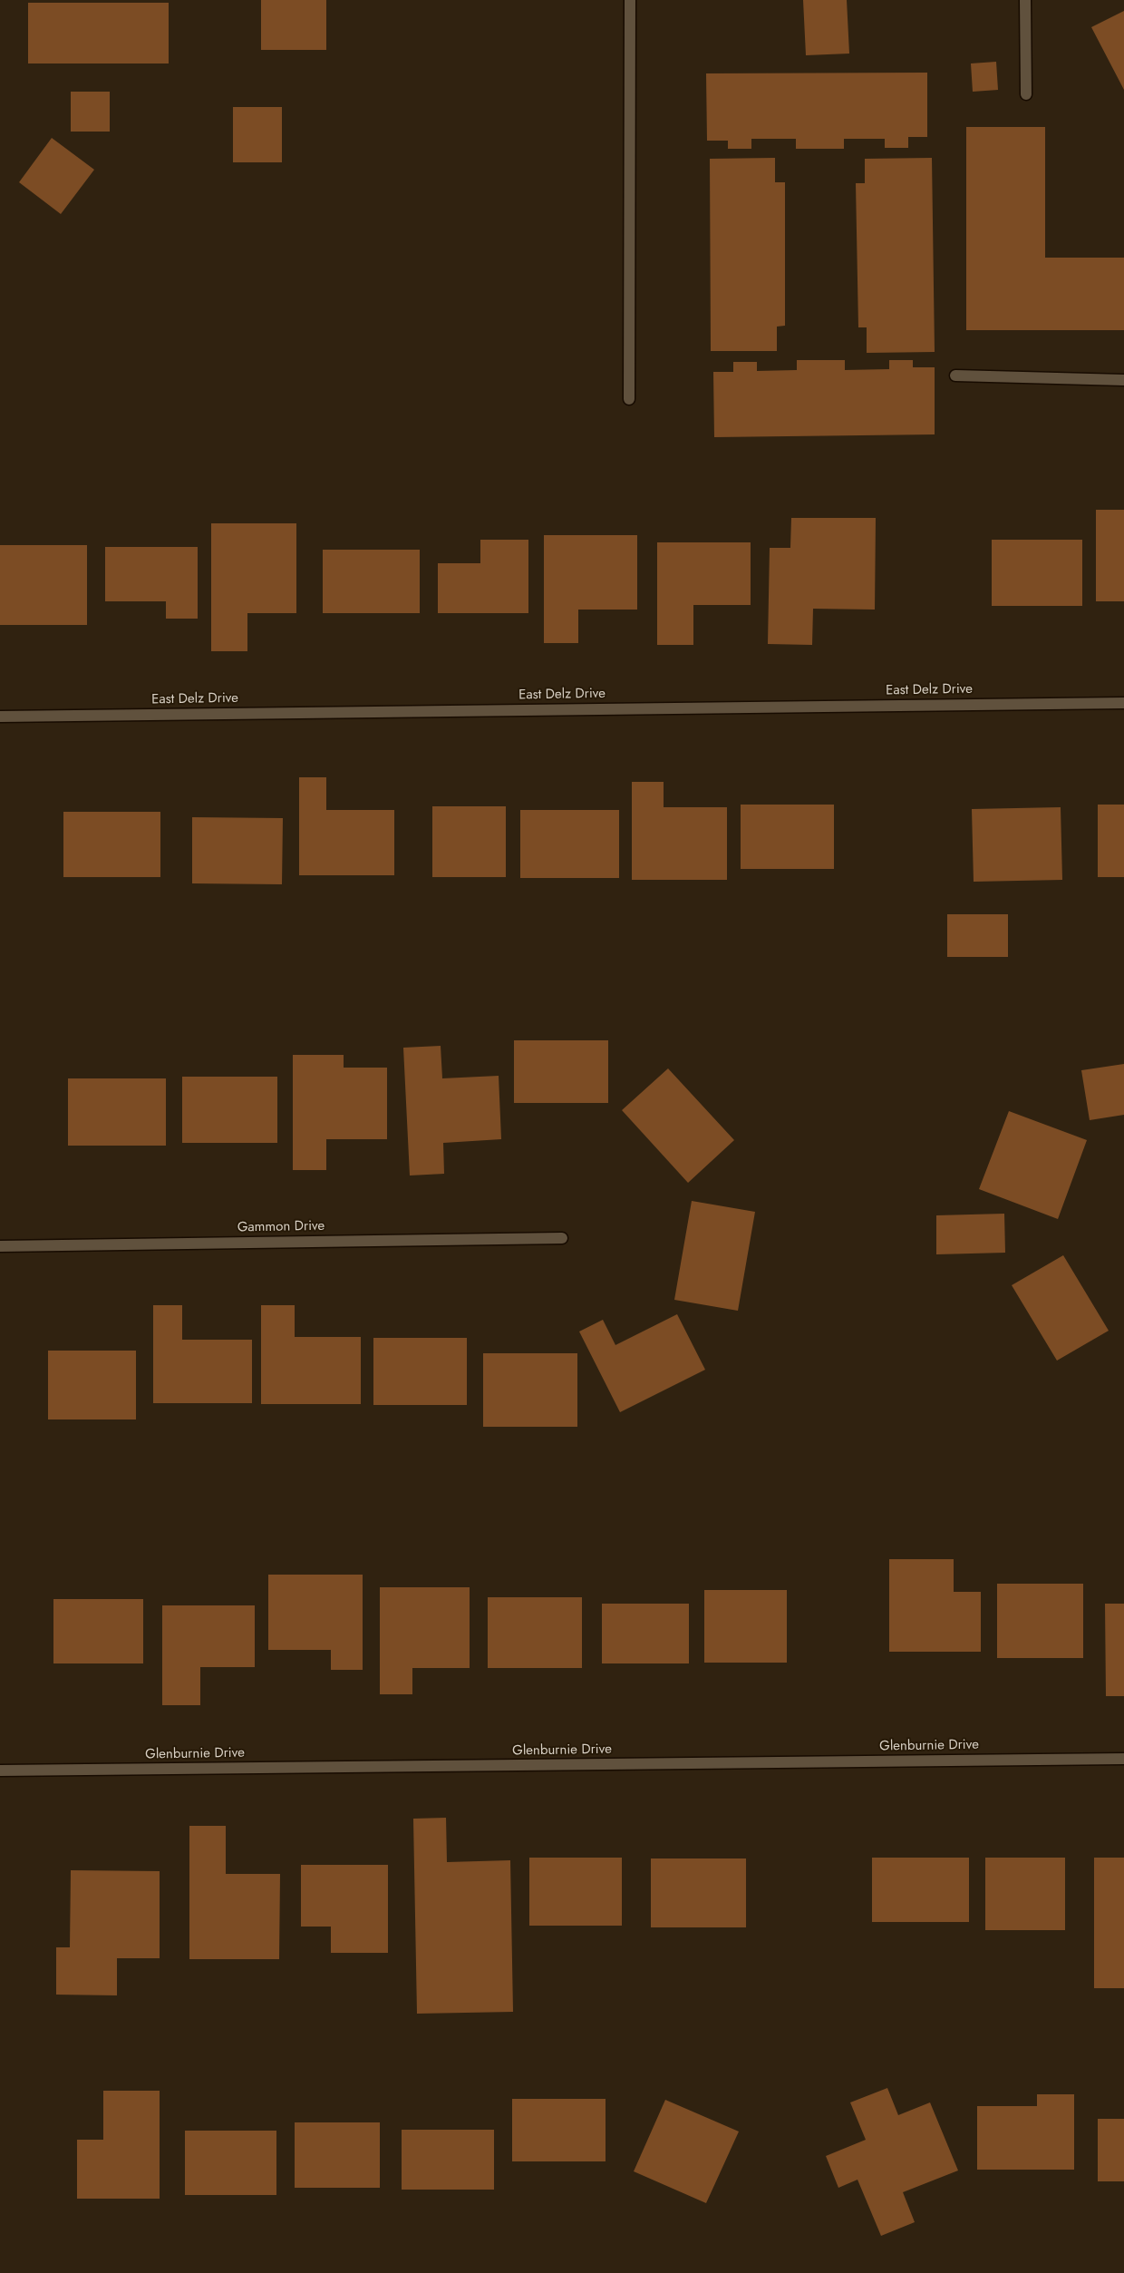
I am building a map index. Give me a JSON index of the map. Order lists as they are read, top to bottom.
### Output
{
  "streets": {
    "street": ["East Delz Drive", "Gammon Drive", "Glenburnie Drive"]
  }
}
